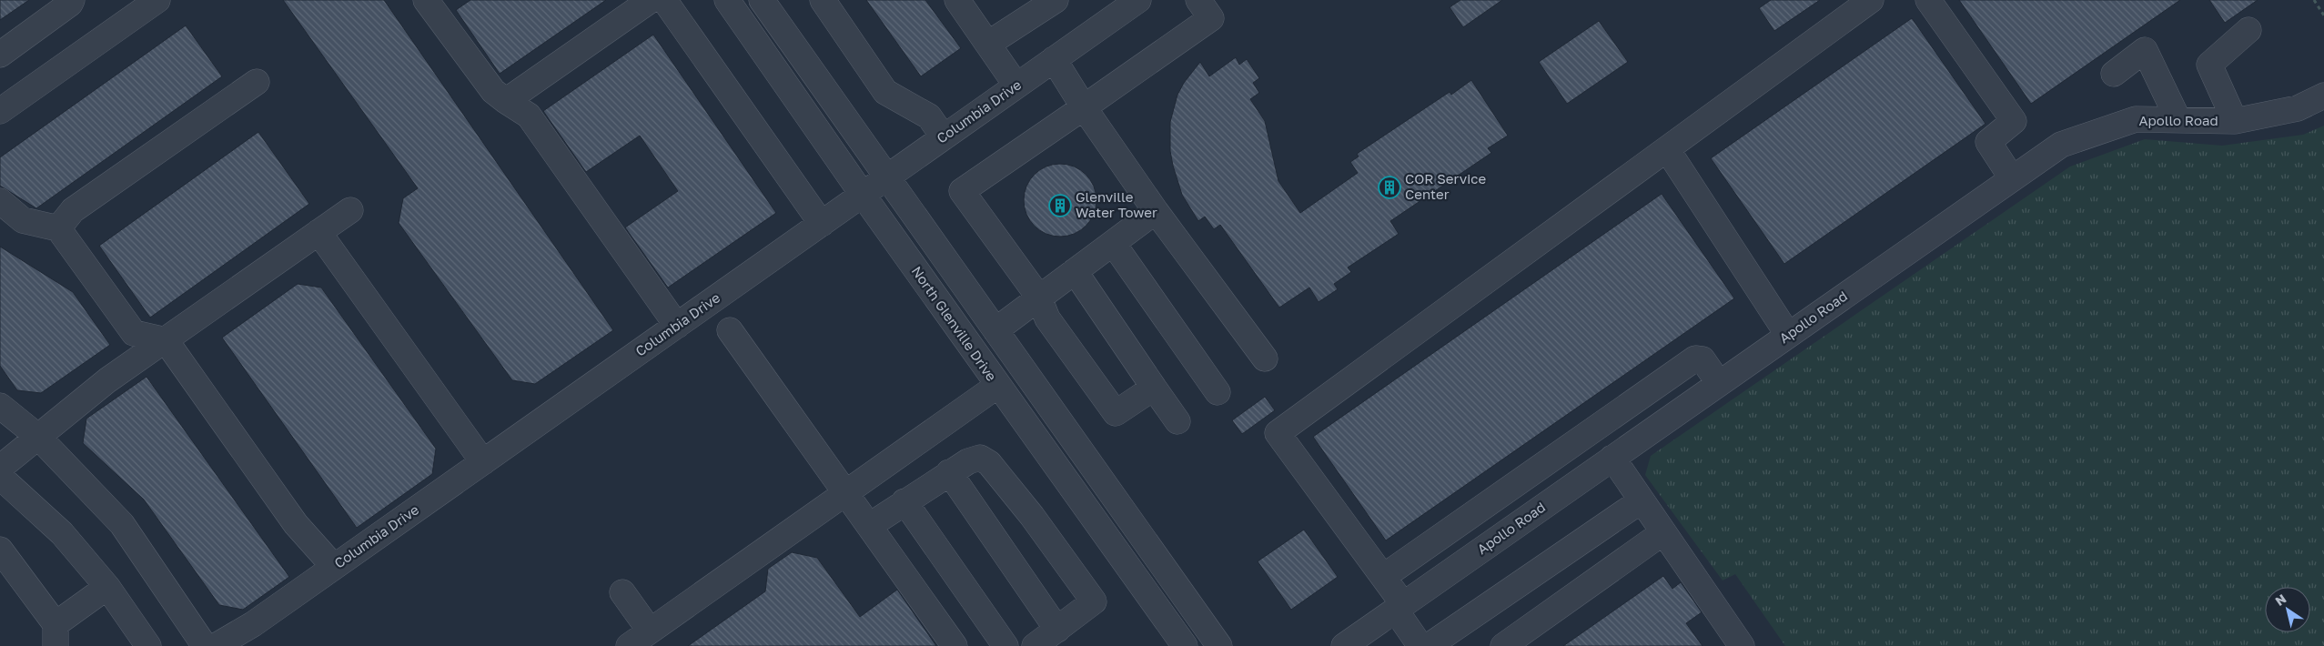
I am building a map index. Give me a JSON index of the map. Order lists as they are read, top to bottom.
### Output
{
  "streets": {
    "street": ["Columbia Drive", "Apollo Road", "North Glenville Drive"]
  },
  "crossings": [
    ["Columbia Drive", "North Glenville Drive"]
  ],
  "places": {
    "building": ["COR Service Center", "Glenville Water Tower"]
  },
  "north": "top left"
}
